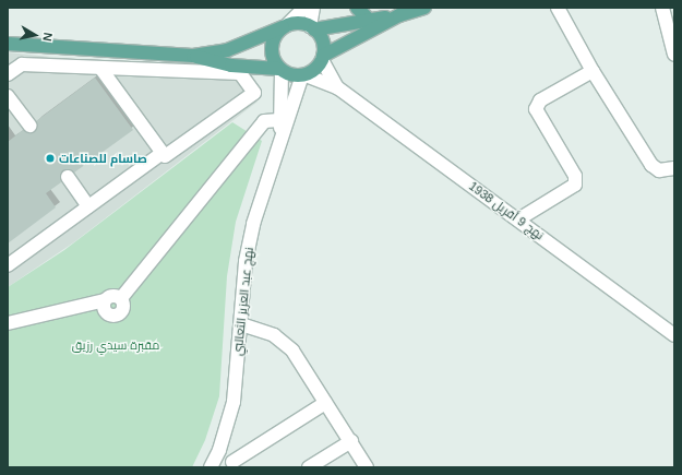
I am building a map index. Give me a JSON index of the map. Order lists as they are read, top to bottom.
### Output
{
  "streets": {
    "street": ["نهج 9 أفريل 1938", "نهج عبد العزيز الثعالبي"]
  },
  "parks": ["مقبرة سيدي رزيق"],
  "places": ["صاسام للصناعات"],
  "north": "right"
}
